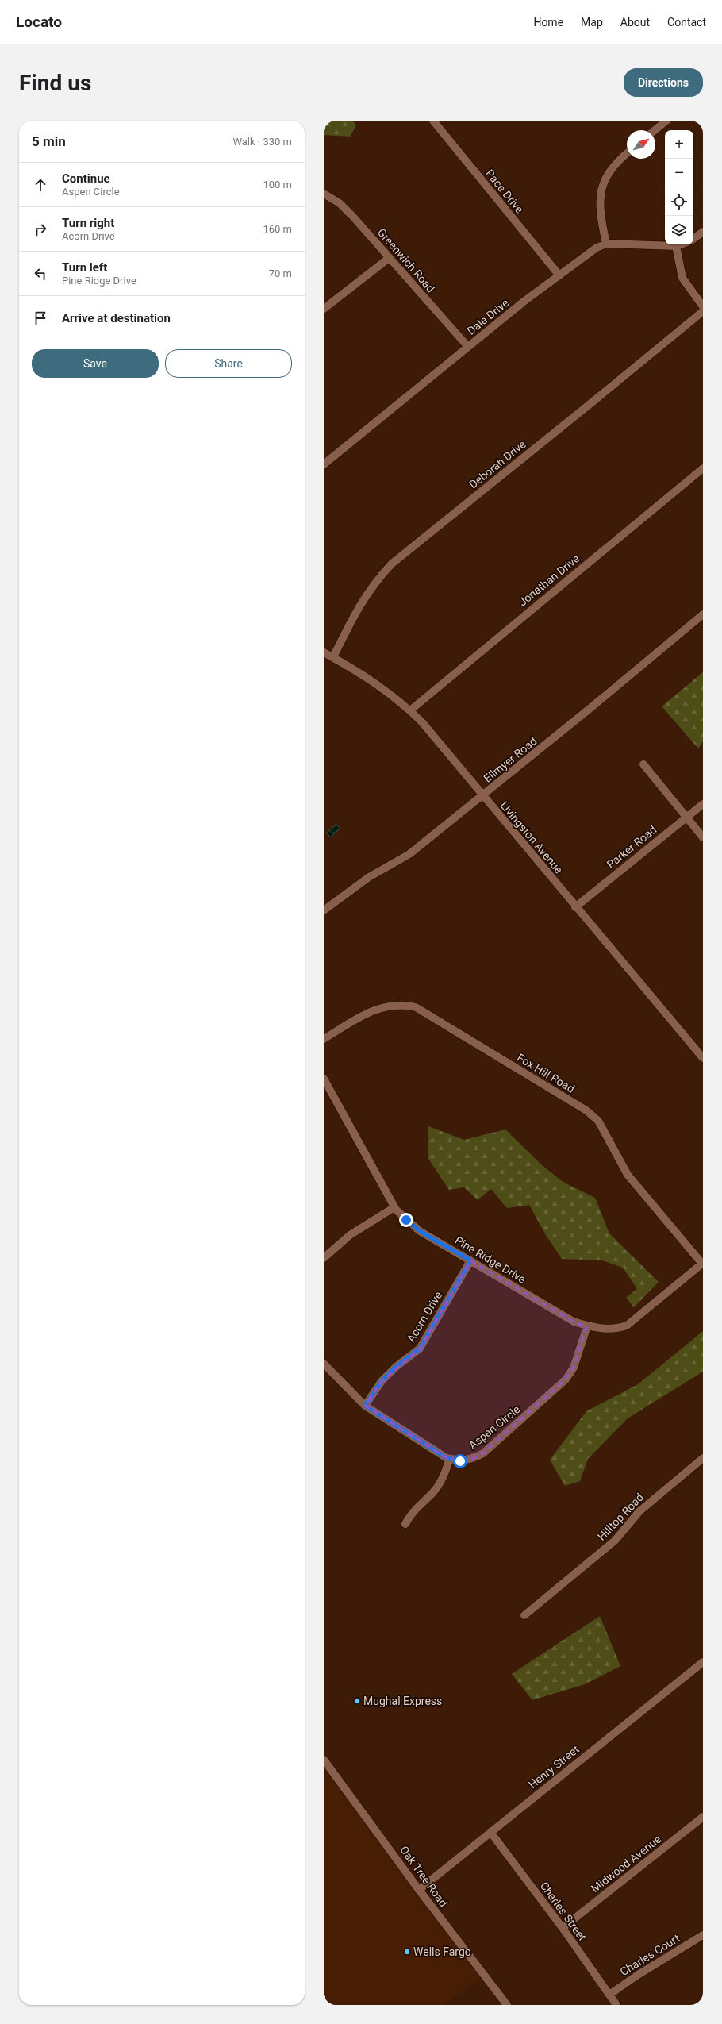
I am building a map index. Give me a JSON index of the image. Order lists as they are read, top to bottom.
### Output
{
  "streets": {
    "street": [
      "Pace Drive",
      "Greenwich Road",
      "Dale Drive",
      "Deborah Drive",
      "Jonathan Drive",
      "Ellmyer Road",
      "Livingston Avenue",
      "Parker Road",
      "Fox Hill Road",
      "Pine Ridge Drive",
      "Acorn Drive",
      "Aspen Circle",
      "Hilltop Road",
      "Henry Street",
      "Midwood Avenue",
      "Oak Tree Road",
      "Charles Street",
      "Charles Court"
    ]
  },
  "crossings": [
    ["Pace Drive", "Dale Drive"],
    ["Greenwich Road", "Dale Drive"],
    ["Deborah Drive", "Livingston Avenue"],
    ["Jonathan Drive", "Livingston Avenue"],
    ["Ellmyer Road", "Livingston Avenue"],
    ["Livingston Avenue", "Parker Road"],
    ["Fox Hill Road", "Pine Ridge Drive"],
    ["Pine Ridge Drive", "Acorn Drive"],
    ["Pine Ridge Drive", "Aspen Circle"],
    ["Acorn Drive", "Aspen Circle"],
    ["Henry Street", "Oak Tree Road"],
    ["Henry Street", "Charles Street"],
    ["Midwood Avenue", "Charles Street"],
    ["Charles Street", "Charles Court"]
  ],
  "places": ["Mughal Express", "Wells Fargo"],
  "north": "top right",
  "page": {
    "header": "Locato",
    "nav": [
      "Home",
      "Map",
      "About",
      "Contact"
    ],
    "buttons": [
      "Directions",
      ["Save", "Share"]
    ],
    "title": "Find us",
    "heading": ["5 min", "Walk · 330 m"],
    "map_buttons": ["+", "−"],
    "list": [
      ["Continue", "Aspen Circle", "100 m"],
      ["Turn right", "Acorn Drive", "160 m"],
      ["Turn left", "Pine Ridge Drive", "70 m"],
      "Arrive at destination"
    ]
  }
}
